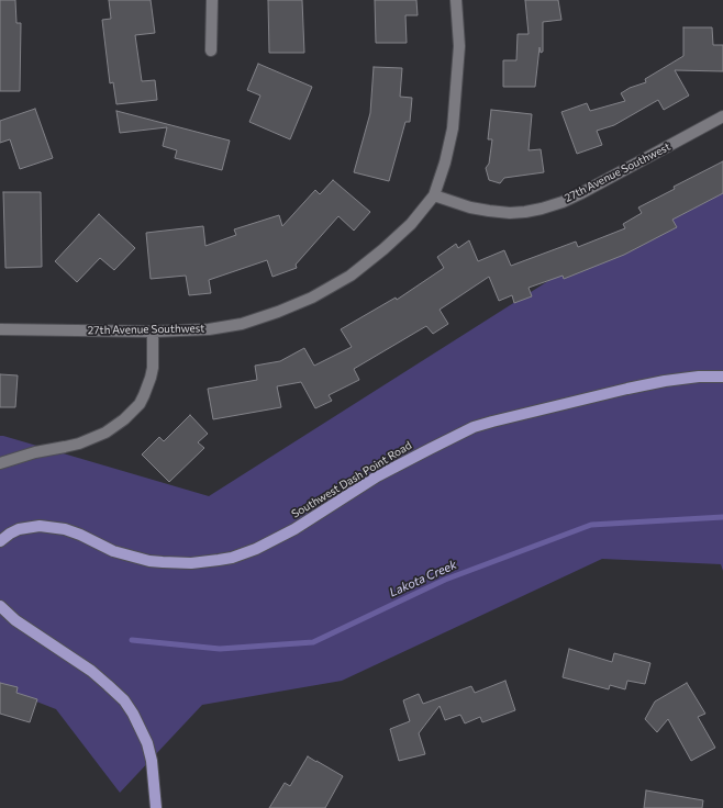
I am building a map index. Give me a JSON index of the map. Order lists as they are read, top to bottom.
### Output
{
  "streets": {
    "main road": ["Southwest Dash Point Road"],
    "street": ["27th Avenue Southwest"]
  },
  "water": ["Lakota Creek"]
}
